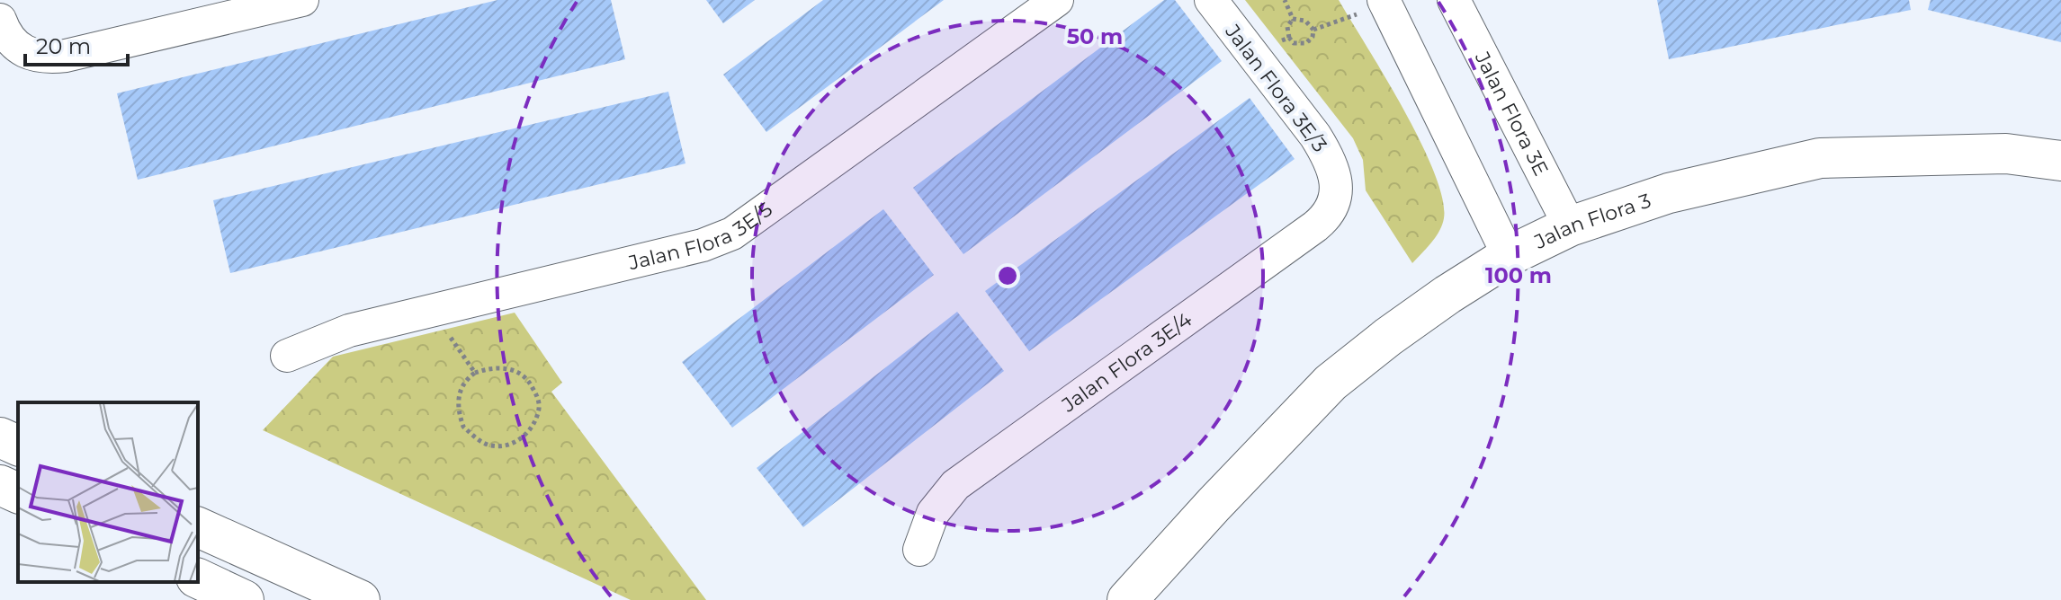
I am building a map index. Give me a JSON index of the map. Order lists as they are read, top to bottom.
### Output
{
  "streets": {
    "street": [
      "Jalan Flora 3E/3",
      "Jalan Flora 3E",
      "Jalan Flora 3",
      "Jalan Flora 3E/5",
      "Jalan Flora 3E/4"
    ]
  },
  "crossings": [
    ["Jalan Flora 3E/3", "Jalan Flora 3E/4"],
    ["Jalan Flora 3E", "Jalan Flora 3"]
  ],
  "scale_bar": "20 m",
  "rings": ["50 m", "100 m"]
}
